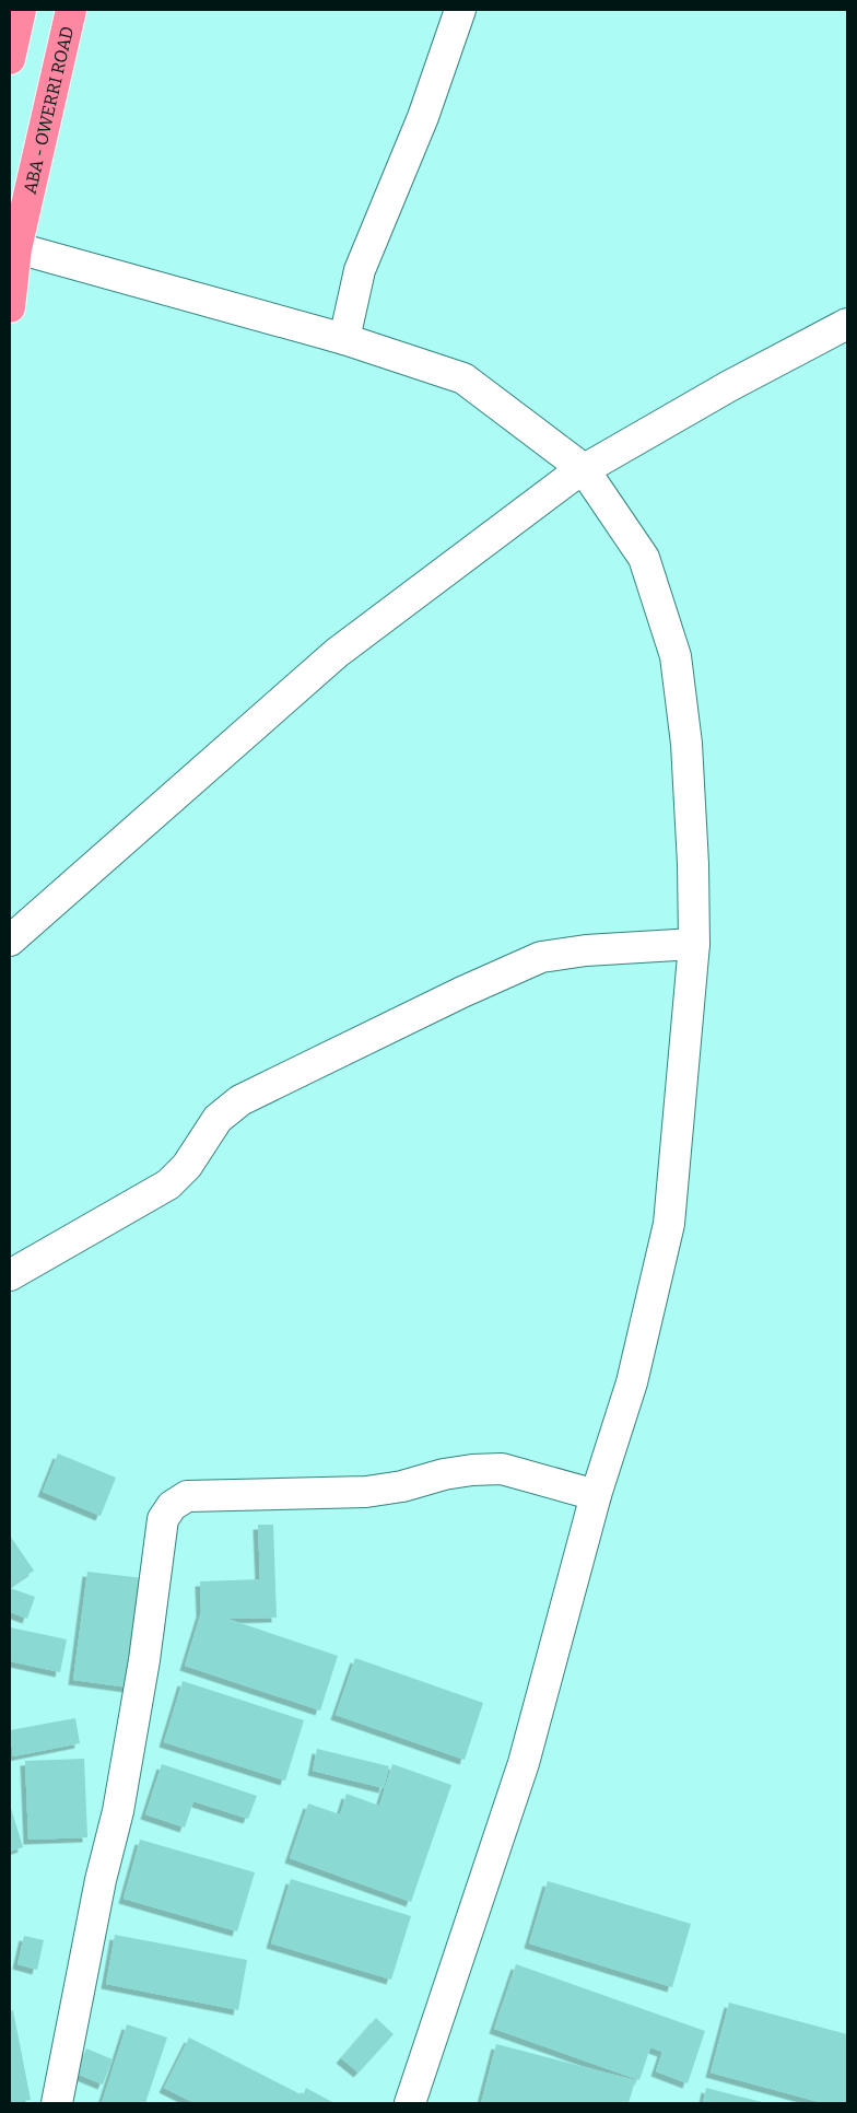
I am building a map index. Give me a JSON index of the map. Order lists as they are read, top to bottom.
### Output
{
  "streets": {
    "highway": ["ABA - OWERRI ROAD"]
  }
}
